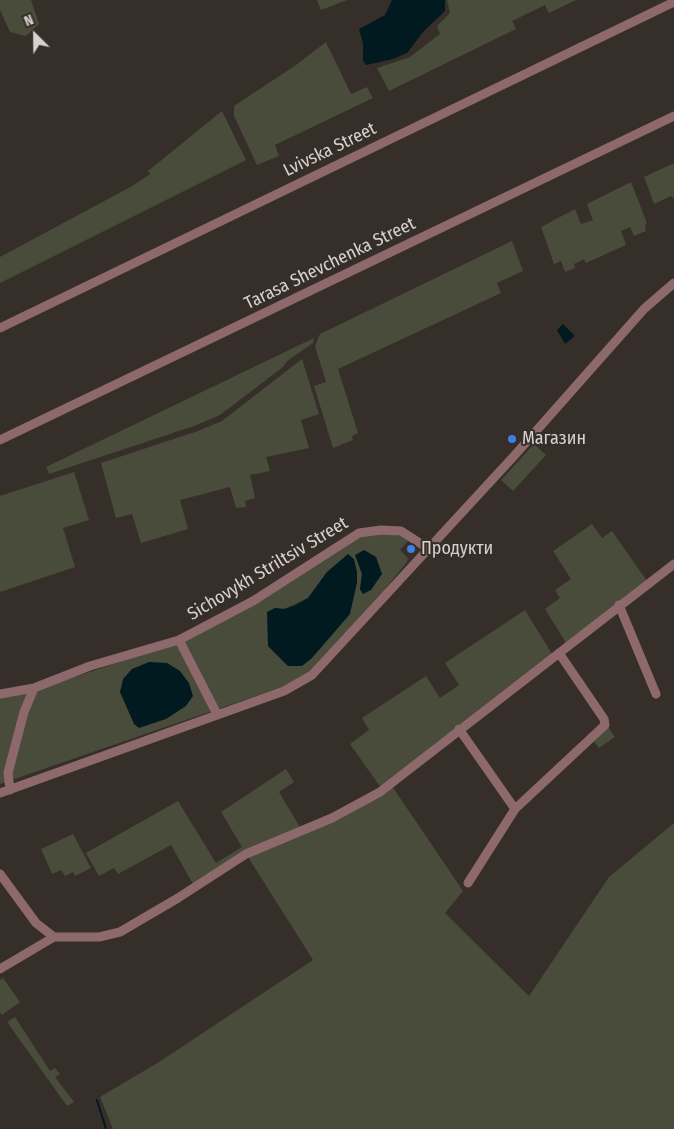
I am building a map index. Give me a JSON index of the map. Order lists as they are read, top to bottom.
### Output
{
  "streets": {
    "street": ["Lvivska Street", "Tarasa Shevchenka Street", "Sichovykh Striltsiv Street"]
  },
  "places": ["Магазин", "Продукти"],
  "north": "top left"
}
